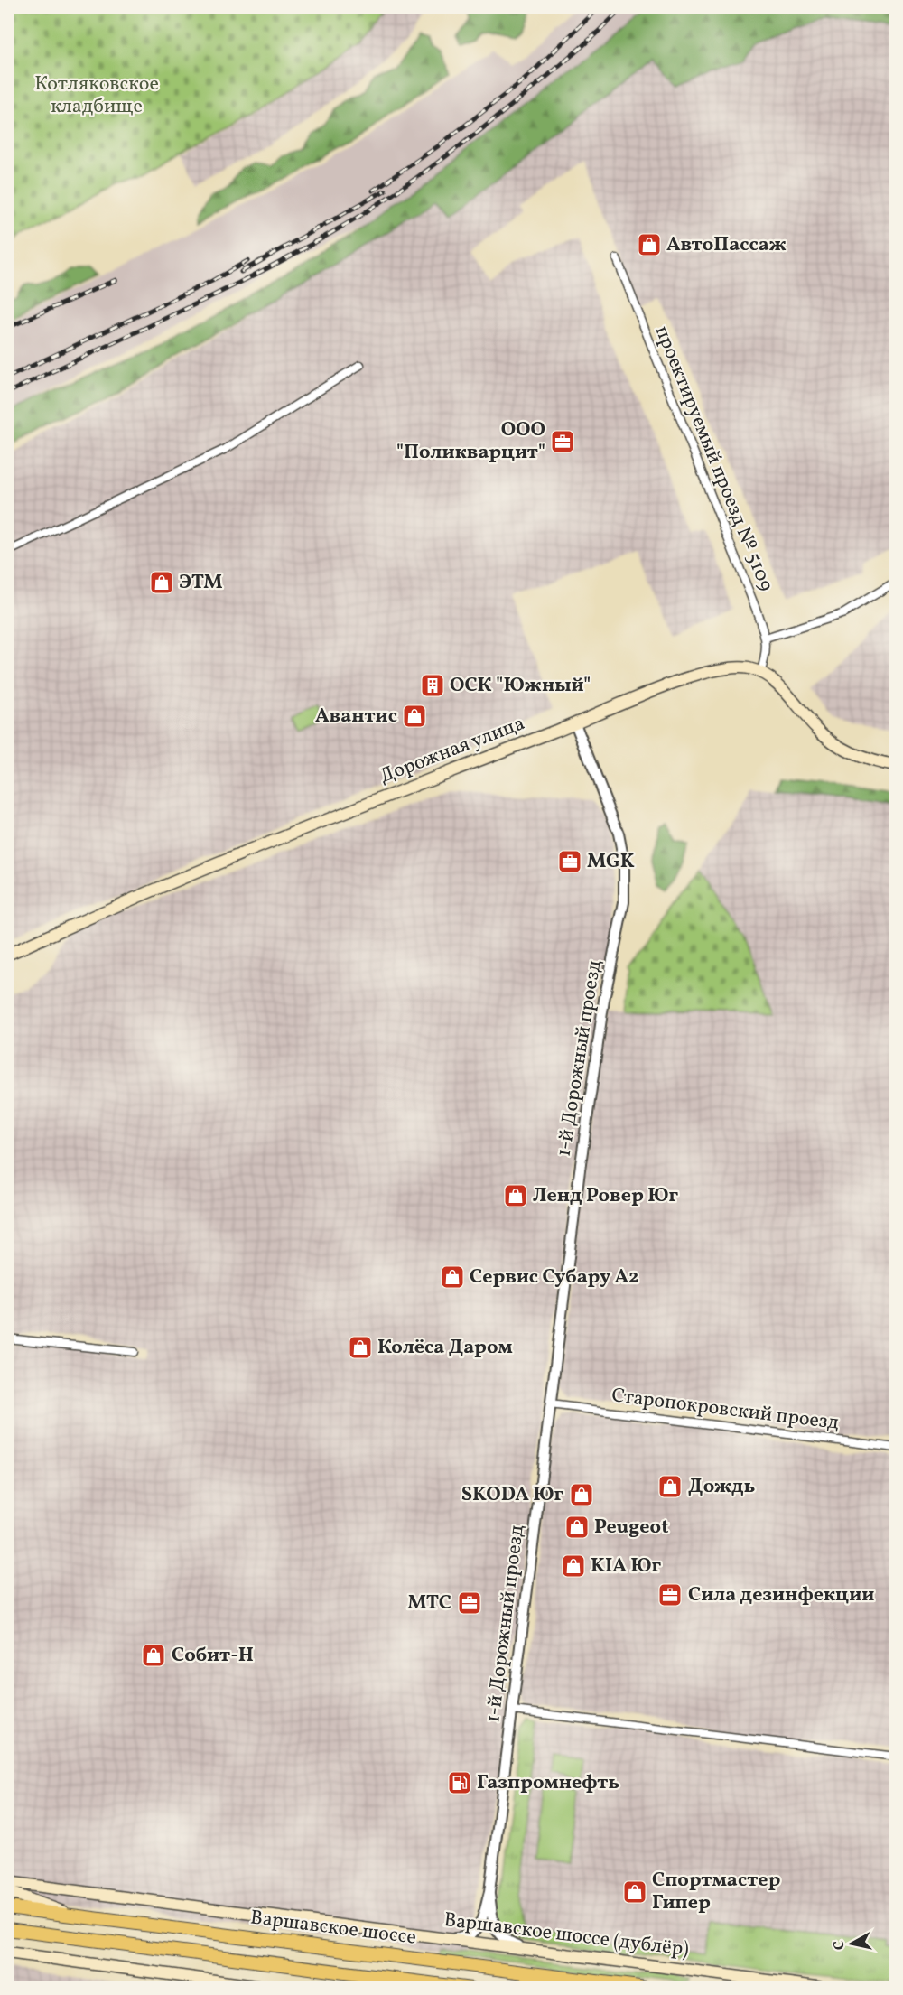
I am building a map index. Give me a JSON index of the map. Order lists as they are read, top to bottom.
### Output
{
  "streets": {
    "main road": ["Дорожная улица", "Варшавское шоссе", "Варшавское шоссе (дублёр)"],
    "street": ["проектируемый проезд № 5109", "1-й Дорожный проезд", "Старопокровский проезд"]
  },
  "crossings": [
    ["проектируемый проезд № 5109", "Дорожная улица"],
    ["Дорожная улица", "1-й Дорожный проезд"],
    ["1-й Дорожный проезд", "Старопокровский проезд"]
  ],
  "parks": ["Котляковское кладбище"],
  "places": {
    "shop": [
      "АвтоПассаж",
      "ЭТМ",
      "Авантис",
      "Ленд Ровер Юг",
      "Сервис Субару А2",
      "Колёса Даром",
      "Дождь",
      "SKODA Юг",
      "Peugeot",
      "KIA Юг",
      "Собит-Н",
      "Спортмастер Гипер"
    ],
    "office": [
      "ООО \"Поликварцит\"",
      "MGK",
      "Сила дезинфекции",
      "МТС"
    ],
    "building": ["ОСК \"Южный\""],
    "fuel station": ["Газпромнефть"]
  },
  "north": "left"
}
